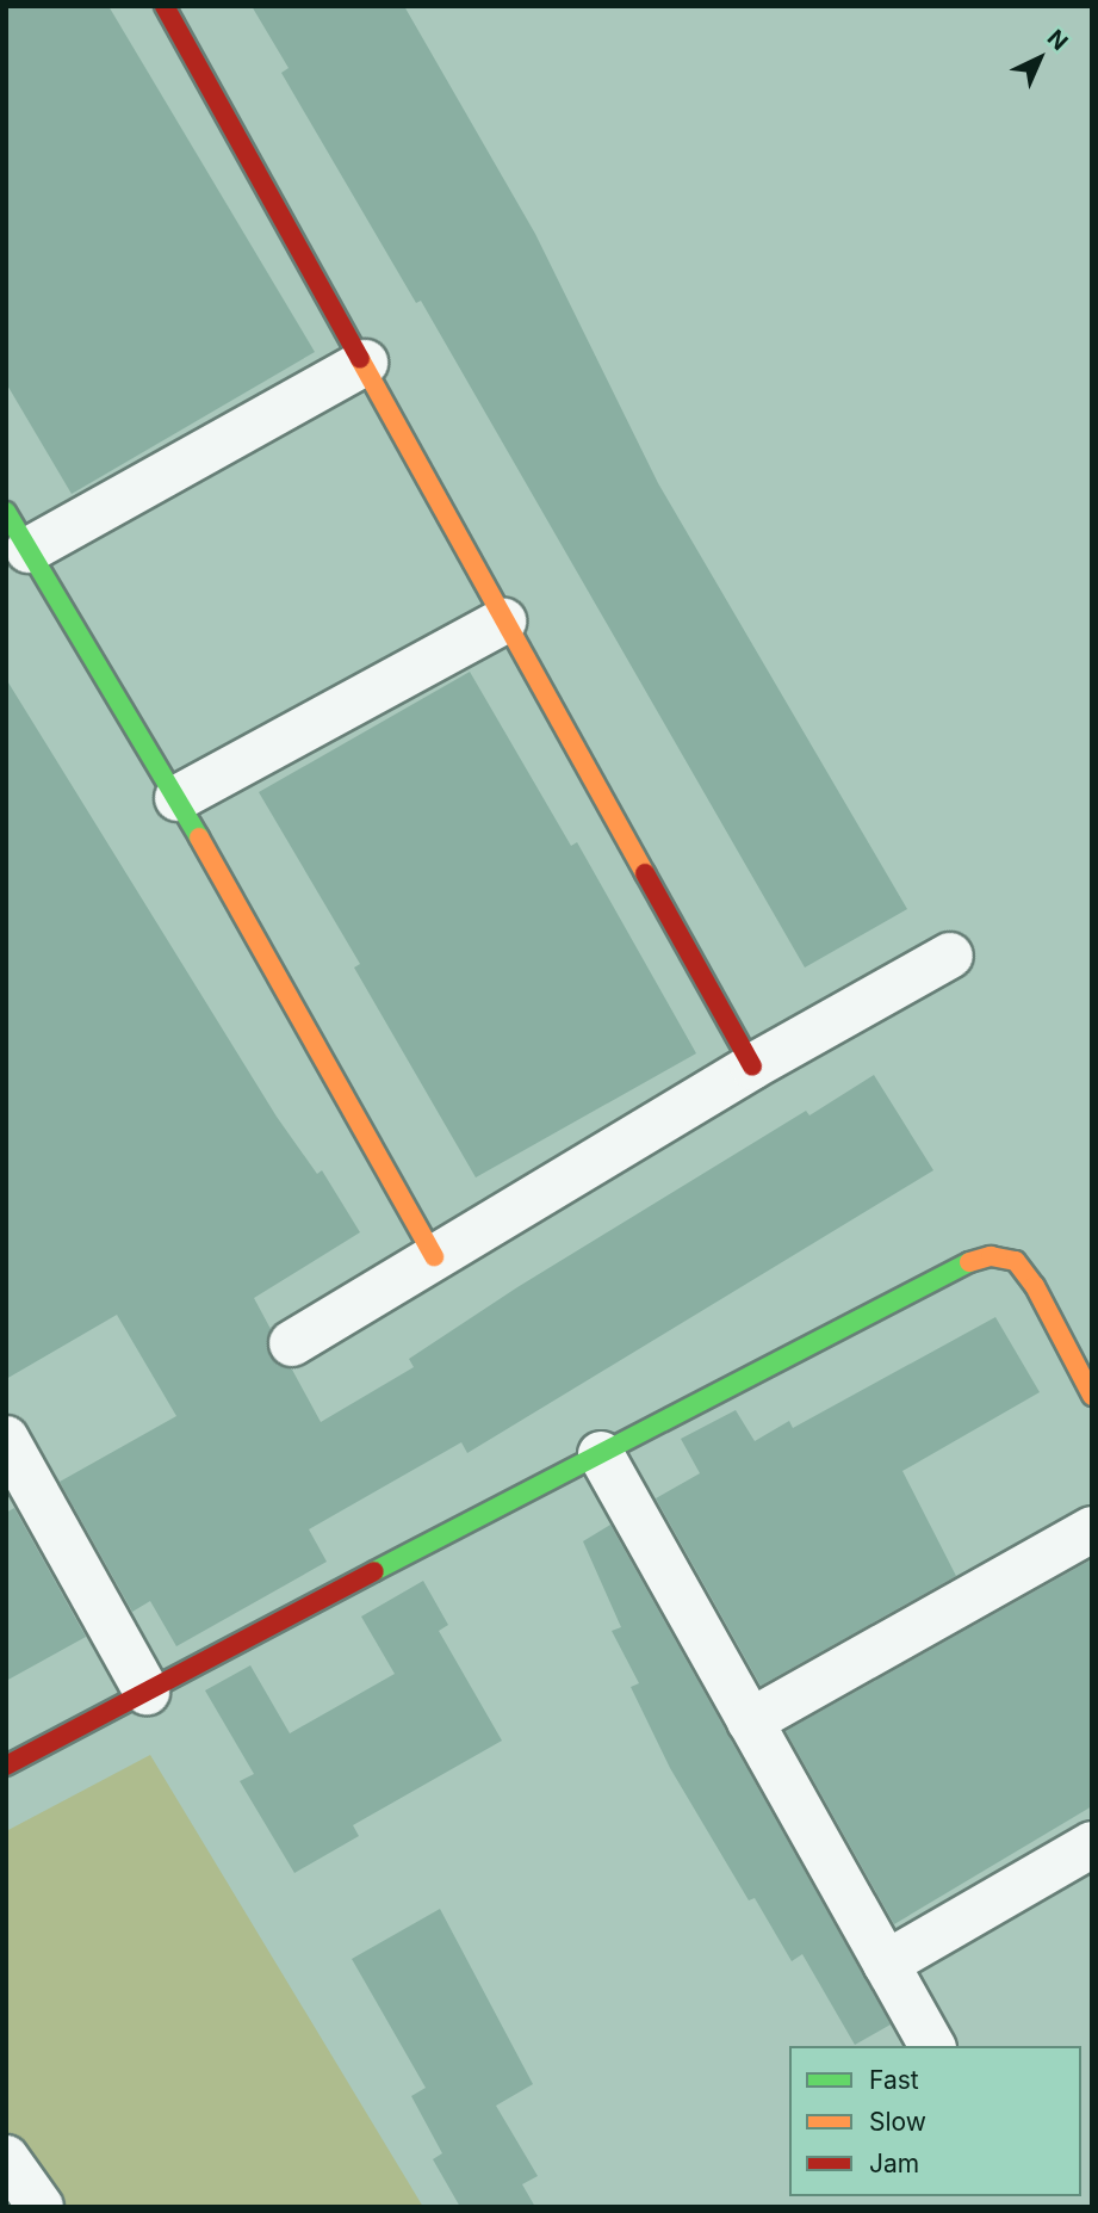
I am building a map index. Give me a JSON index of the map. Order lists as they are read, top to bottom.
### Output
{
  "legend": ["Fast", "Slow", "Jam"],
  "north": "top right"
}
